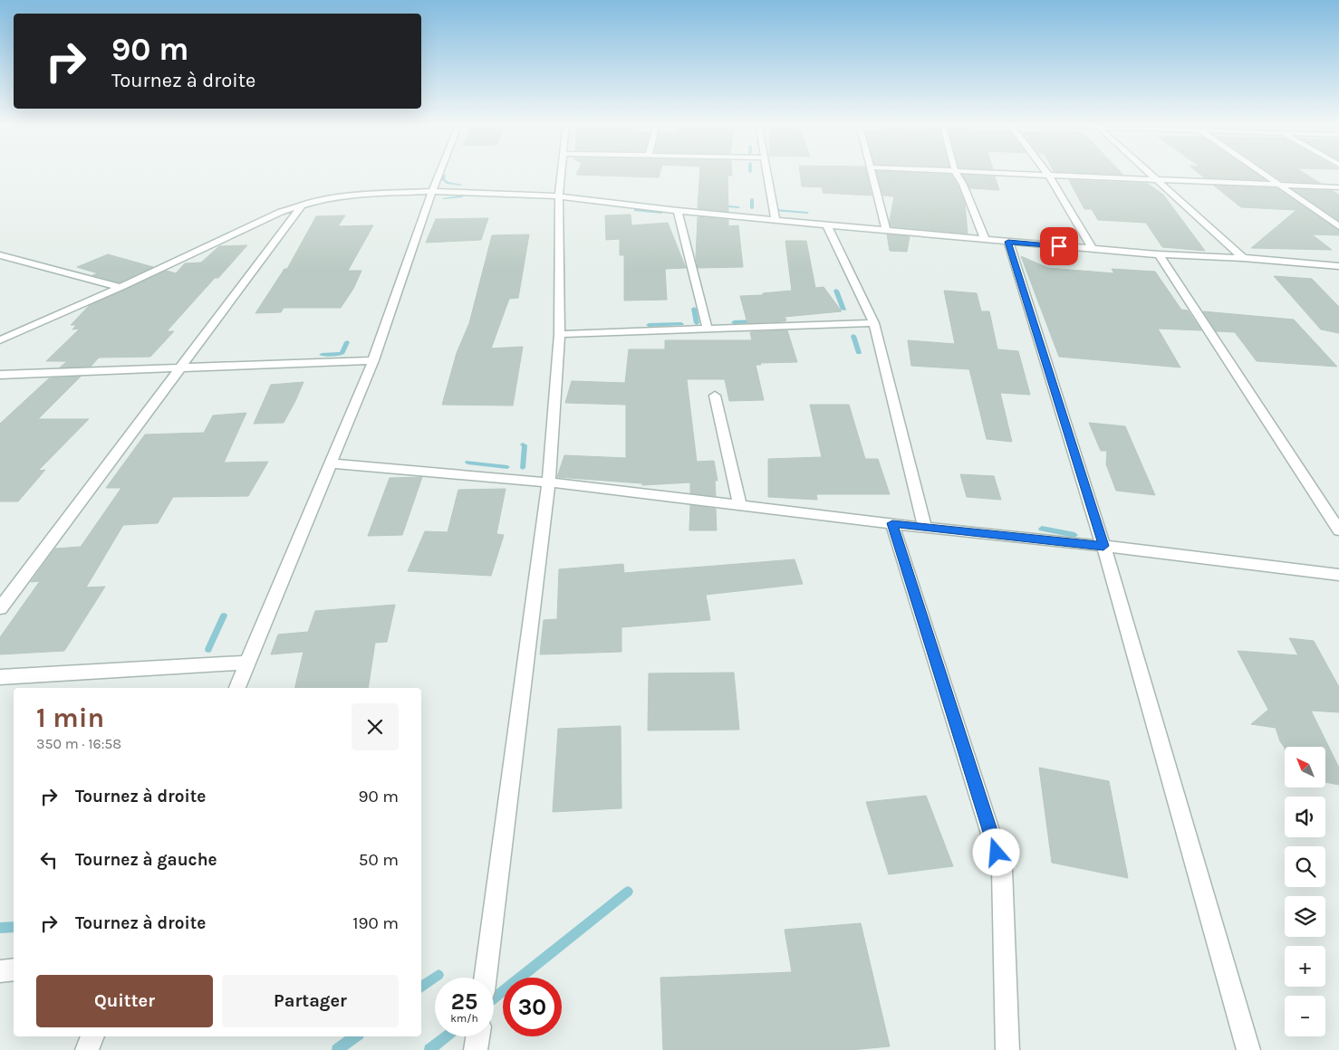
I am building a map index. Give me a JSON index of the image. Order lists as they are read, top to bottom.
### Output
{
  "north": "top left",
  "page": {
    "turn": ["90 m", "Tournez à droite"],
    "heading": ["1 min", "350 m · 16:58"],
    "map_buttons": ["+", "−"],
    "list": [
      {
        "name": "Tournez à droite",
        "value": "90 m"
      },
      {
        "name": "Tournez à gauche",
        "value": "50 m"
      },
      {
        "name": "Tournez à droite",
        "value": "190 m"
      }
    ],
    "buttons": ["Quitter", "Partager"],
    "speed": "25 km/h",
    "limit": "30"
  }
}
